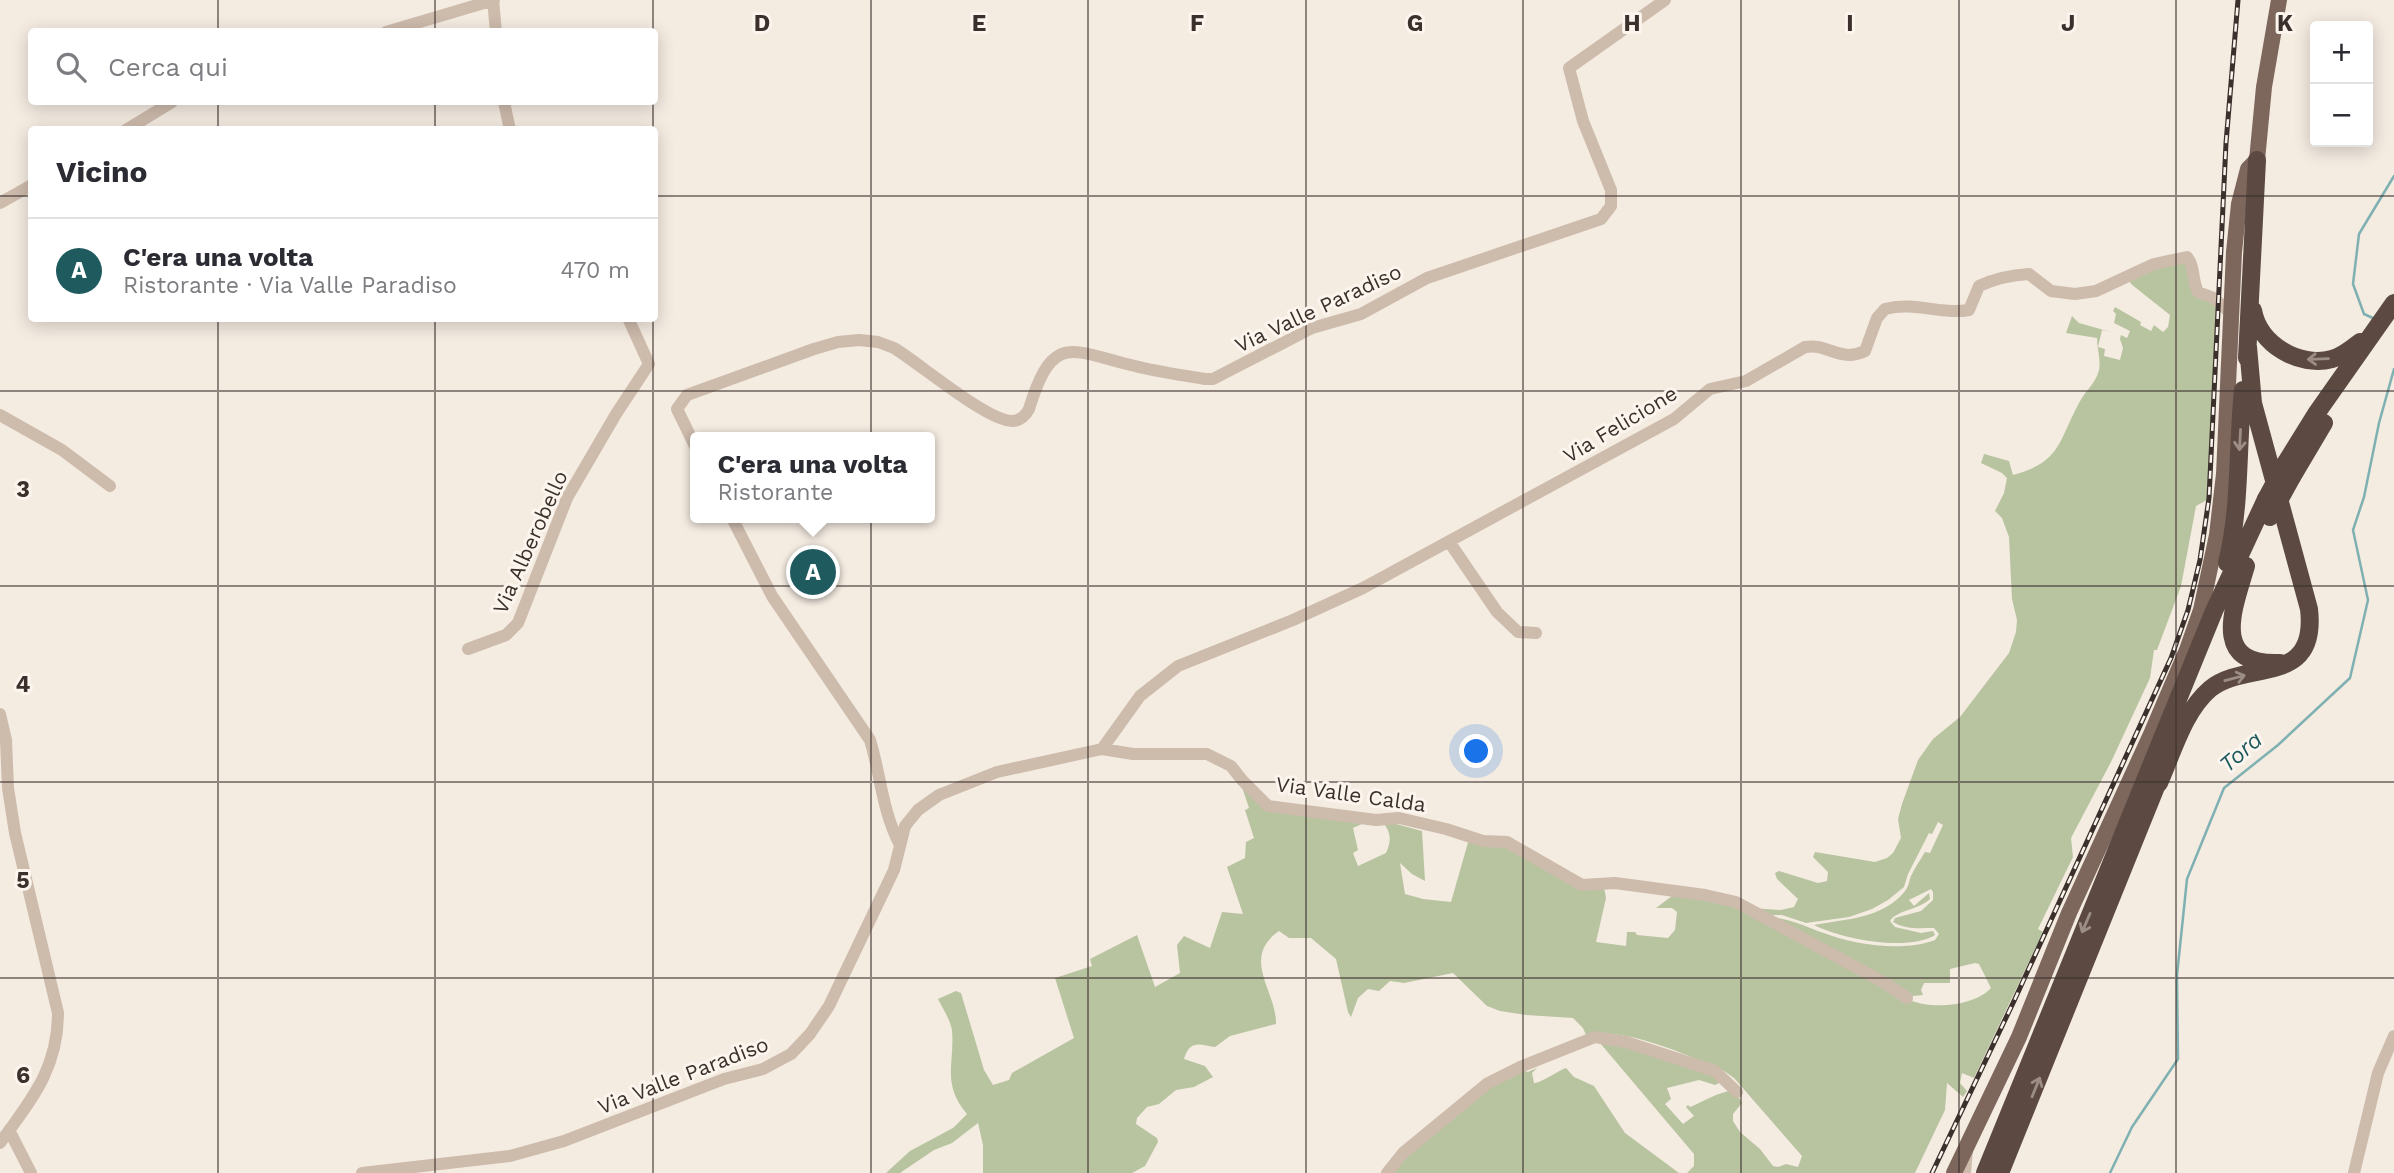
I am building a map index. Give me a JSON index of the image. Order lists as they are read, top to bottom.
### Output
{
  "streets": {
    "street": [
      "Via Valle Paradiso",
      "Via Felicione",
      "Via Alberobello",
      "Via Valle Calda"
    ]
  },
  "crossings": [
    ["Via Felicione", "Via Valle Calda"]
  ],
  "water": ["Tora"],
  "page": {
    "map_buttons": ["+", "−"],
    "search": "Cerca qui",
    "heading": "Vicino",
    "list": [
      {
        "mark": "A",
        "name": "C'era una volta",
        "note": "Ristorante · Via Valle Paradiso",
        "value": "470 m"
      }
    ],
    "popup": ["C'era una volta", "Ristorante"],
    "pins": "A"
  },
  "grid": {
    "columns": [
      "D",
      "E",
      "F",
      "G",
      "H",
      "I",
      "J",
      "K"
    ],
    "rows": [
      "3",
      "4",
      "5",
      "6"
    ]
  }
}
